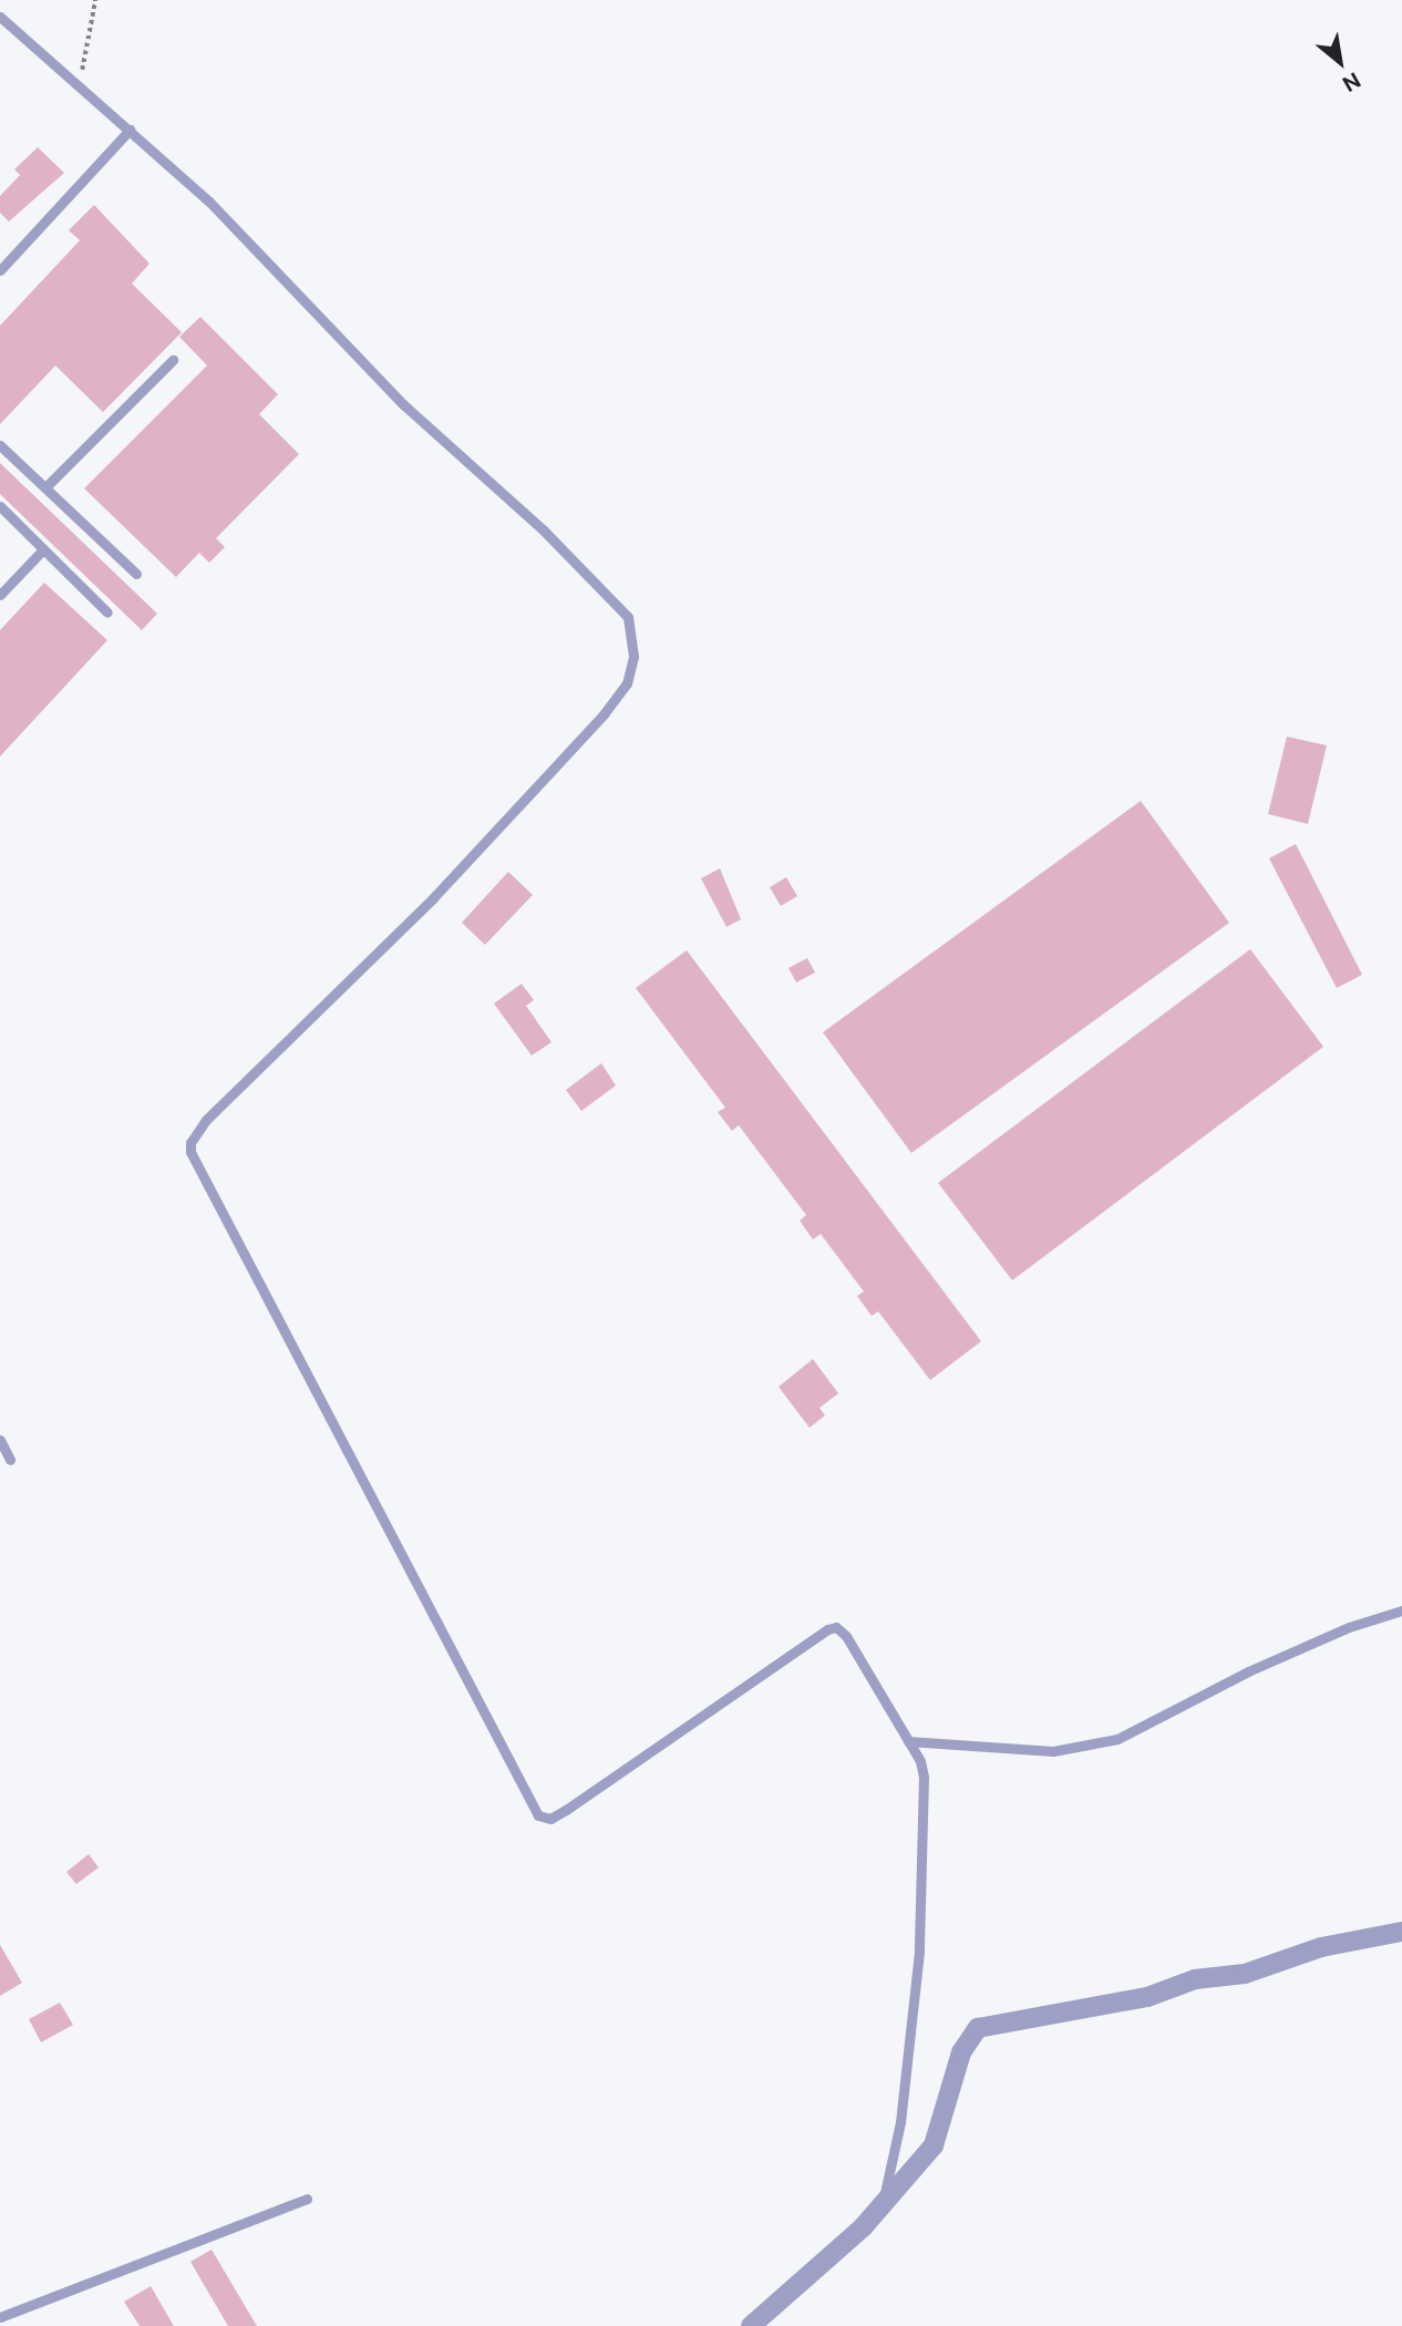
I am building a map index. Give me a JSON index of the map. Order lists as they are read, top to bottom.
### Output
{
  "north": "bottom right"
}
